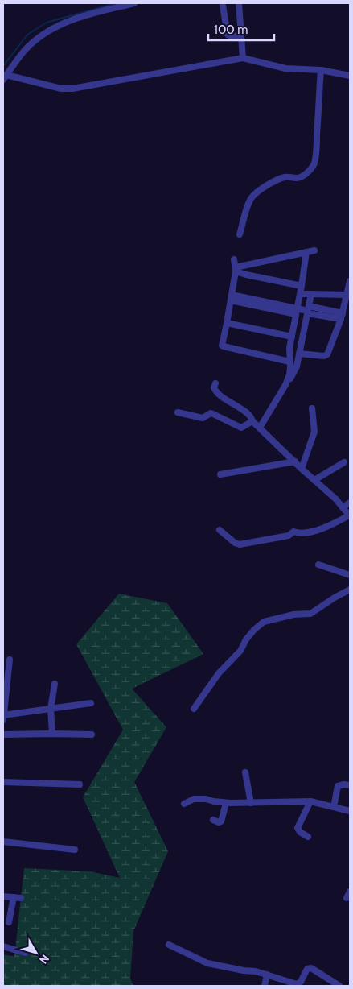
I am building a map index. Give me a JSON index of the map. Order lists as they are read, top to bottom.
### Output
{
  "scale_bar": "100 m",
  "north": "bottom right"
}
